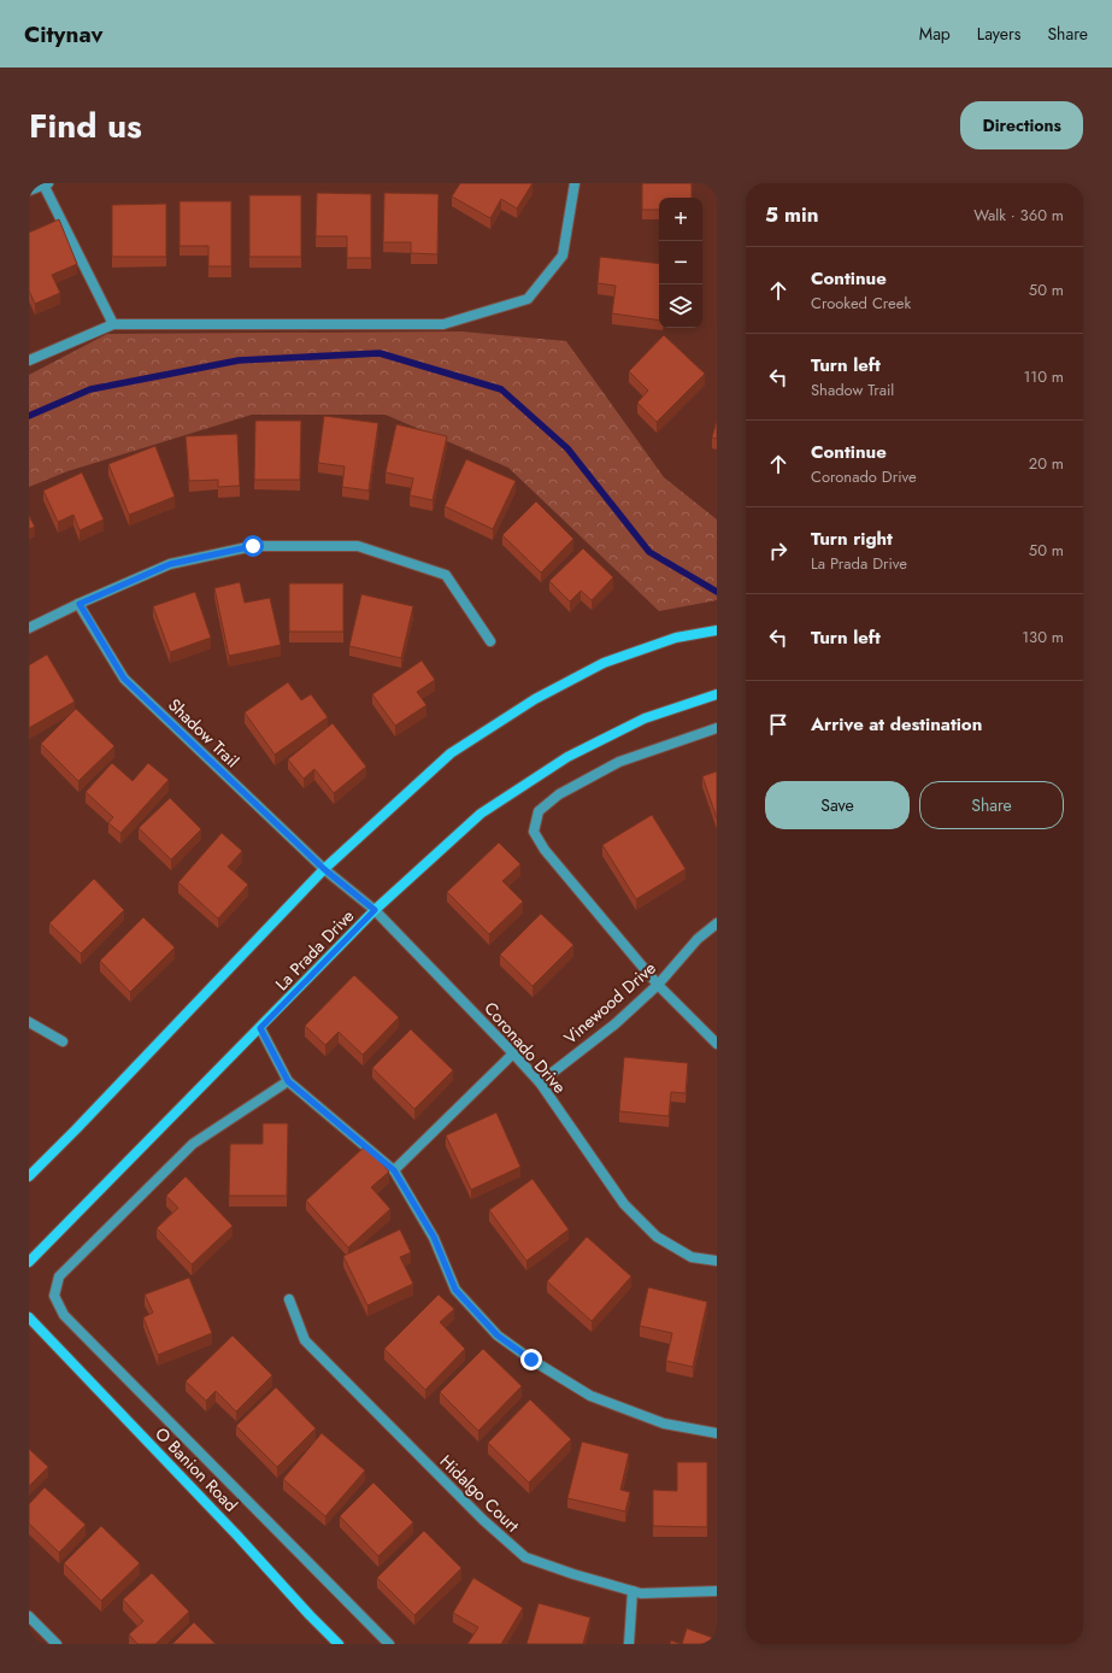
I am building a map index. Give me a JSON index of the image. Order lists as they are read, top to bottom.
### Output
{
  "streets": {
    "main road": ["La Prada Drive", "O Banion Road"],
    "street": [
      "Shadow Trail",
      "Vinewood Drive",
      "Coronado Drive",
      "Hidalgo Court"
    ]
  },
  "crossings": [
    ["Shadow Trail", "Coronado Drive"],
    ["La Prada Drive", "Coronado Drive"],
    ["Vinewood Drive", "Coronado Drive"]
  ],
  "page": {
    "header": "Citynav",
    "nav": ["Map", "Layers", "Share"],
    "title": "Find us",
    "buttons": [
      "Directions",
      ["Save", "Share"]
    ],
    "heading": ["5 min", "Walk · 360 m"],
    "map_buttons": ["+", "−"],
    "list": [
      ["Continue", "Crooked Creek", "50 m"],
      ["Turn left", "Shadow Trail", "110 m"],
      ["Continue", "Coronado Drive", "20 m"],
      ["Turn right", "La Prada Drive", "50 m"],
      ["Turn left", "130 m"],
      "Arrive at destination"
    ]
  }
}
